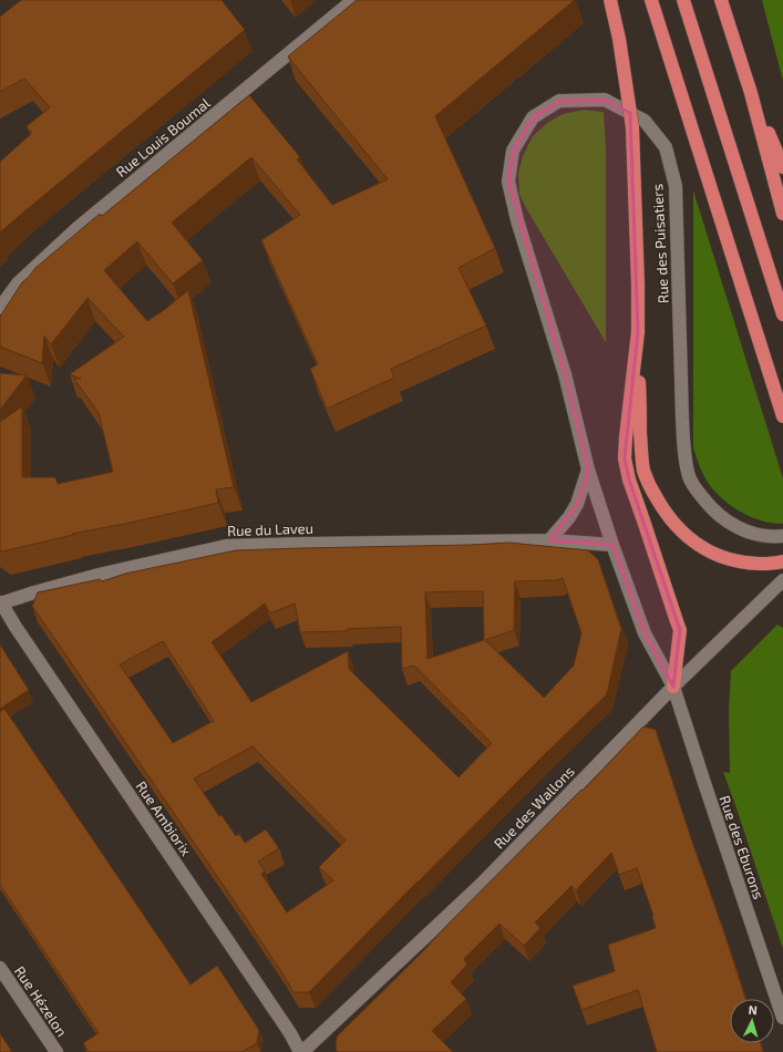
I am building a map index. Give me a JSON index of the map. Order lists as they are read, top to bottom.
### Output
{
  "streets": {
    "street": [
      "Rue Louis Boumal",
      "Rue des Puisatiers",
      "Rue du Laveu",
      "Rue des Wallons",
      "Rue Ambiorix",
      "Rue des Eburons",
      "Rue Hézelon"
    ]
  },
  "crossings": [
    ["Rue des Puisatiers", "Rue du Laveu"],
    ["Rue des Puisatiers", "Rue des Eburons"],
    ["Rue du Laveu", "Rue Ambiorix"],
    ["Rue du Laveu", "Rue des Eburons"],
    ["Rue des Wallons", "Rue Ambiorix"],
    ["Rue des Wallons", "Rue des Eburons"]
  ],
  "north": "top"
}
